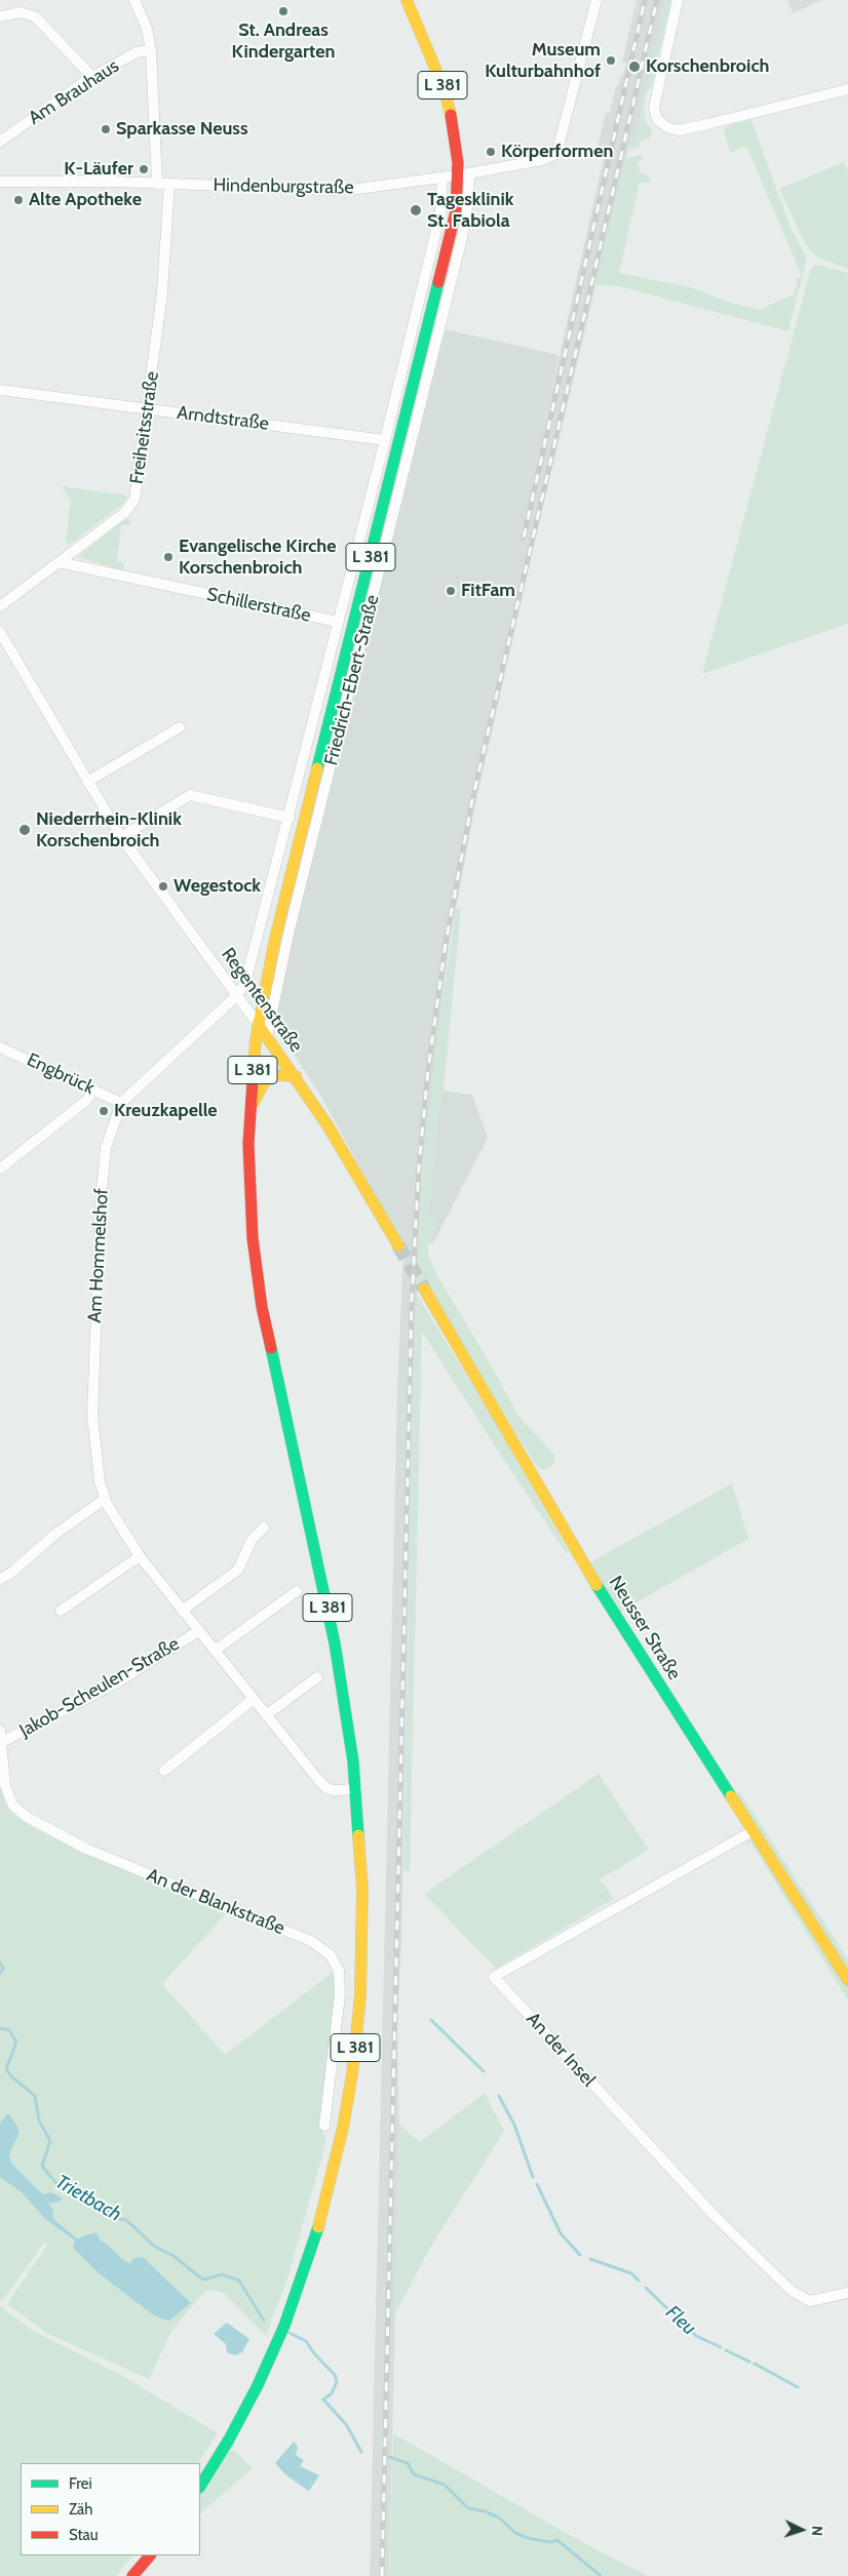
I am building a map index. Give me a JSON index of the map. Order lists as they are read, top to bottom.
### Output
{
  "streets": {
    "main road": ["L 381", "Regentenstraße", "Neusser Straße"],
    "street": [
      "Am Brauhaus",
      "Hindenburgstraße",
      "Arndtstraße",
      "Freiheitsstraße",
      "Schillerstraße",
      "Friedrich-Ebert-Straße",
      "Engbrück",
      "Am Hommelshof",
      "Jakob-Scheulen-Straße",
      "An der Blankstraße",
      "An der Insel"
    ]
  },
  "crossings": [
    ["L 381", "Hindenburgstraße"],
    ["L 381", "Friedrich-Ebert-Straße"],
    ["L 381", "Regentenstraße"],
    ["L 381", "Am Hommelshof"],
    ["Hindenburgstraße", "Freiheitsstraße"],
    ["Hindenburgstraße", "Friedrich-Ebert-Straße"],
    ["Arndtstraße", "Freiheitsstraße"],
    ["Arndtstraße", "Friedrich-Ebert-Straße"],
    ["Freiheitsstraße", "Schillerstraße"],
    ["Schillerstraße", "Friedrich-Ebert-Straße"],
    ["Friedrich-Ebert-Straße", "Regentenstraße"],
    ["Friedrich-Ebert-Straße", "Am Hommelshof"],
    ["Regentenstraße", "Am Hommelshof"],
    ["Engbrück", "Am Hommelshof"],
    ["Am Hommelshof", "Jakob-Scheulen-Straße"],
    ["Neusser Straße", "An der Insel"],
    ["Jakob-Scheulen-Straße", "An der Blankstraße"]
  ],
  "water": ["Trietbach", "Fleu"],
  "places": [
    "St. Andreas Kindergarten",
    "Museum Kulturbahnhof",
    "Korschenbroich",
    "Sparkasse Neuss",
    "Körperformen",
    "K-Läufer",
    "Alte Apotheke",
    "Tagesklinik St. Fabiola",
    "Evangelische Kirche Korschenbroich",
    "FitFam",
    "Niederrhein-Klinik Korschenbroich",
    "Wegestock",
    "Kreuzkapelle"
  ],
  "legend": ["Frei", "Zäh", "Stau"],
  "north": "right"
}
